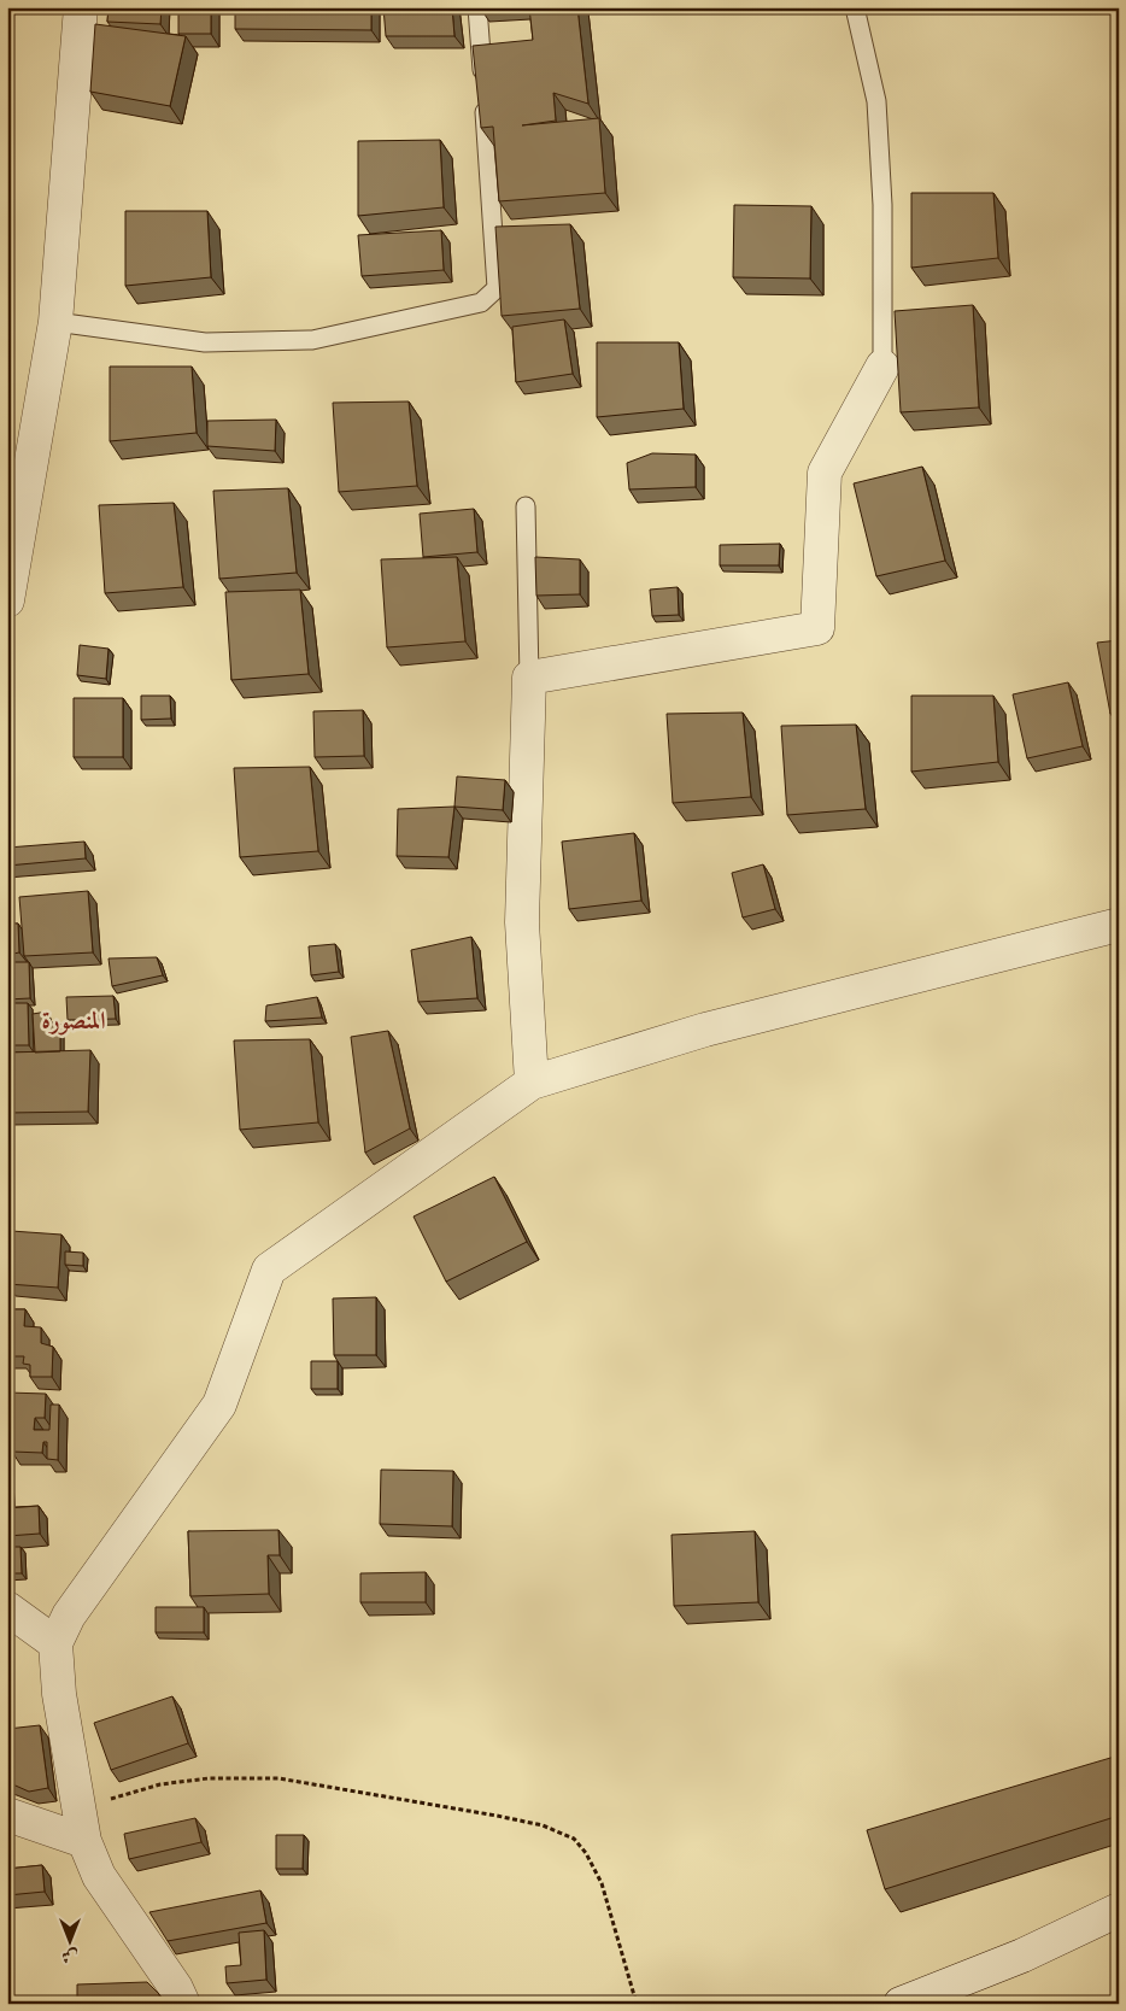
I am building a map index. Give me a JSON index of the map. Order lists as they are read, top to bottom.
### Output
{
  "districts": ["المنصورة"],
  "north": "bottom"
}
